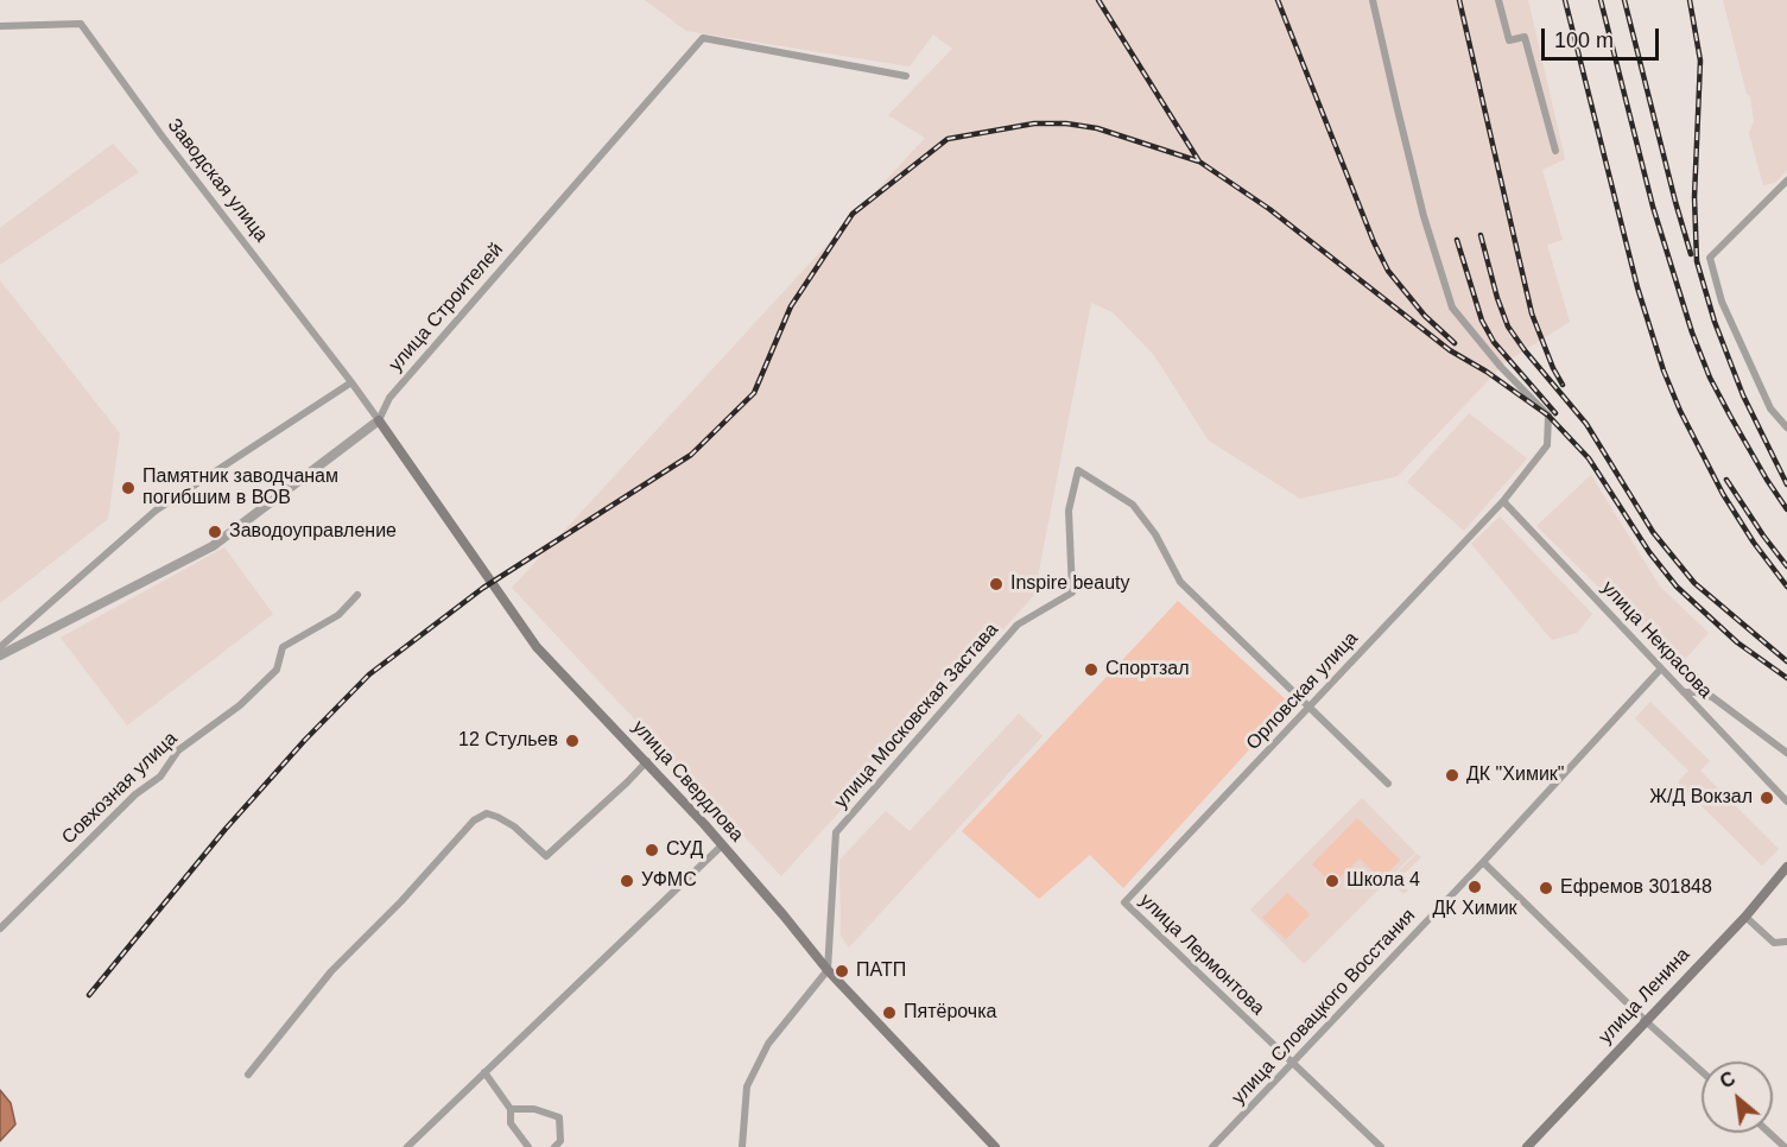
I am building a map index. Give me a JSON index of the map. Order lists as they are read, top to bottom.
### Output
{
  "streets": {
    "main road": ["улица Свердлова", "улица Ленина"],
    "street": [
      "Заводская улица",
      "улица Строителей",
      "улица Некрасова",
      "Орловская улица",
      "улица Московская Застава",
      "Совхозная улица",
      "улица Лермонтова",
      "улица Словацкого Восстания"
    ]
  },
  "crossings": [
    ["Заводская улица", "улица Строителей"],
    ["Заводская улица", "улица Свердлова"],
    ["улица Строителей", "улица Свердлова"],
    ["улица Некрасова", "Орловская улица"],
    ["улица Некрасова", "улица Словацкого Восстания"],
    ["Орловская улица", "улица Московская Застава"],
    ["Орловская улица", "улица Лермонтова"],
    ["улица Московская Застава", "улица Свердлова"],
    ["улица Лермонтова", "улица Словацкого Восстания"]
  ],
  "places": [
    "Памятник заводчанам погибшим в ВОВ",
    "Заводоуправление",
    "Inspire beauty",
    "Спортзал",
    "12 Стульев",
    "ДК \"Химик\"",
    "Ж/Д Вокзал",
    "СУД",
    "УФМС",
    "Школа 4",
    "ДК Химик",
    "Ефремов 301848",
    "ПАТП",
    "Пятёрочка"
  ],
  "scale_bar": "100 m",
  "north": "top left"
}
